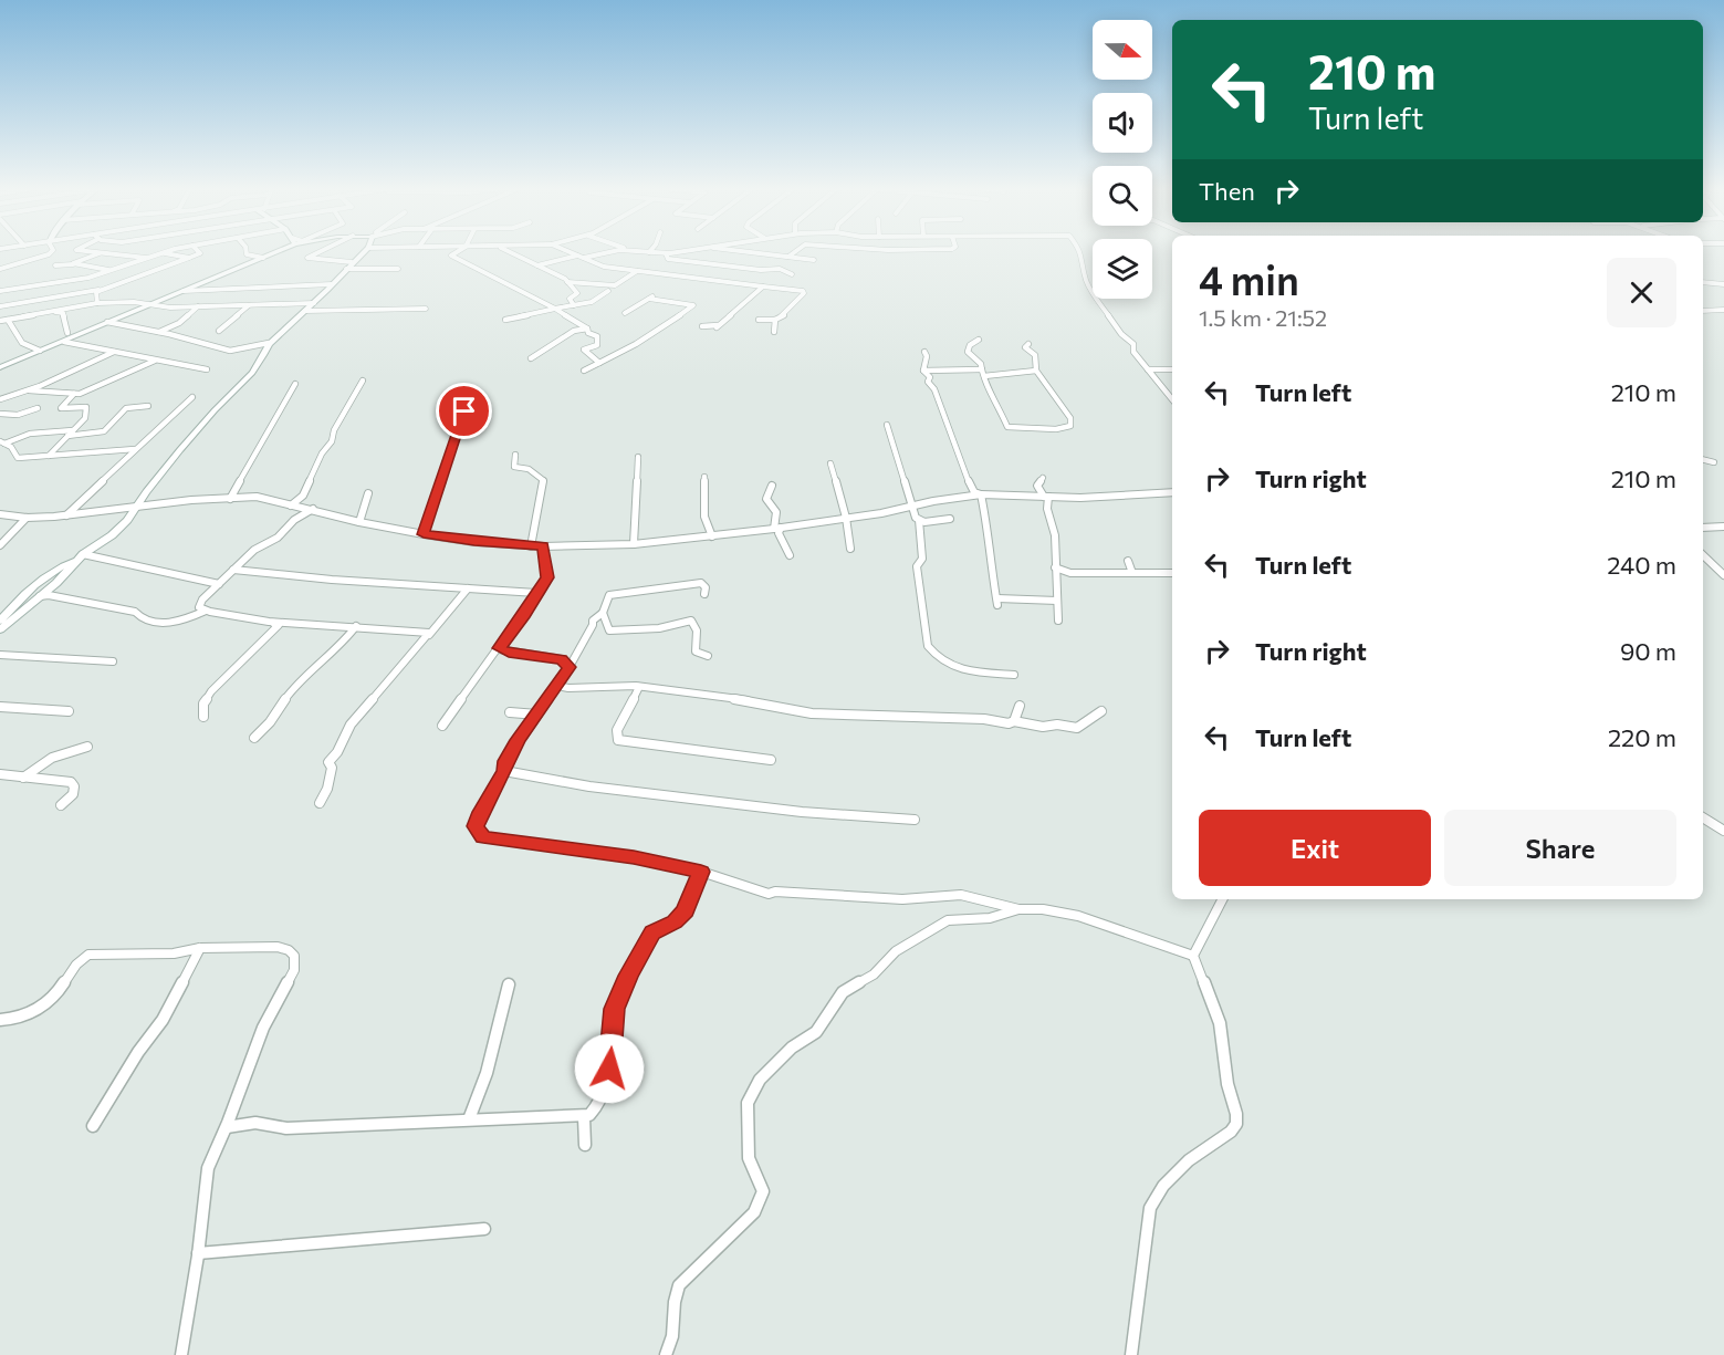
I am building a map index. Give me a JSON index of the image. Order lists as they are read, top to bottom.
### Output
{
  "north": "right",
  "page": {
    "turn": ["210 m", "Turn left"],
    "then": "Then",
    "heading": ["4 min", "1.5 km · 21:52"],
    "list": [
      {
        "name": "Turn left",
        "value": "210 m"
      },
      {
        "name": "Turn right",
        "value": "210 m"
      },
      {
        "name": "Turn left",
        "value": "240 m"
      },
      {
        "name": "Turn right",
        "value": "90 m"
      },
      {
        "name": "Turn left",
        "value": "220 m"
      }
    ],
    "buttons": ["Exit", "Share"]
  }
}
